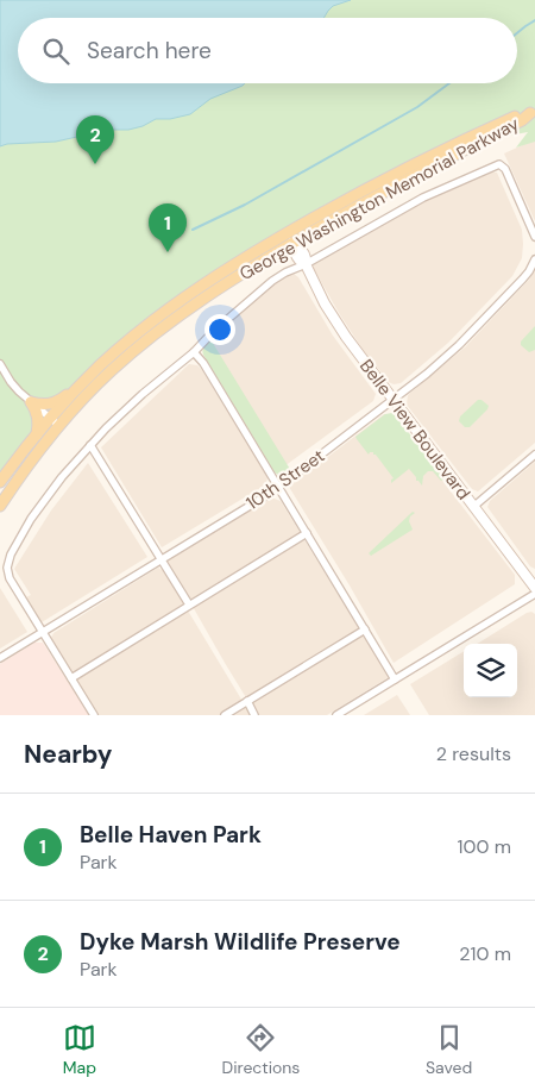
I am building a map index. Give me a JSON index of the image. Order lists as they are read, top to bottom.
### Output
{
  "streets": {
    "main road": ["George Washington Memorial Parkway", "Belle View Boulevard"],
    "street": ["10th Street"]
  },
  "crossings": [
    ["George Washington Memorial Parkway", "Belle View Boulevard"],
    ["Belle View Boulevard", "10th Street"]
  ],
  "page": {
    "search": "Search here",
    "pins": ["2", "1"],
    "heading": ["Nearby", "2 results"],
    "list": [
      {
        "mark": "1",
        "name": "Belle Haven Park",
        "note": "Park",
        "value": "100 m"
      },
      {
        "mark": "2",
        "name": "Dyke Marsh Wildlife Preserve",
        "note": "Park",
        "value": "210 m"
      }
    ],
    "nav": ["Map", "Directions", "Saved"]
  }
}
